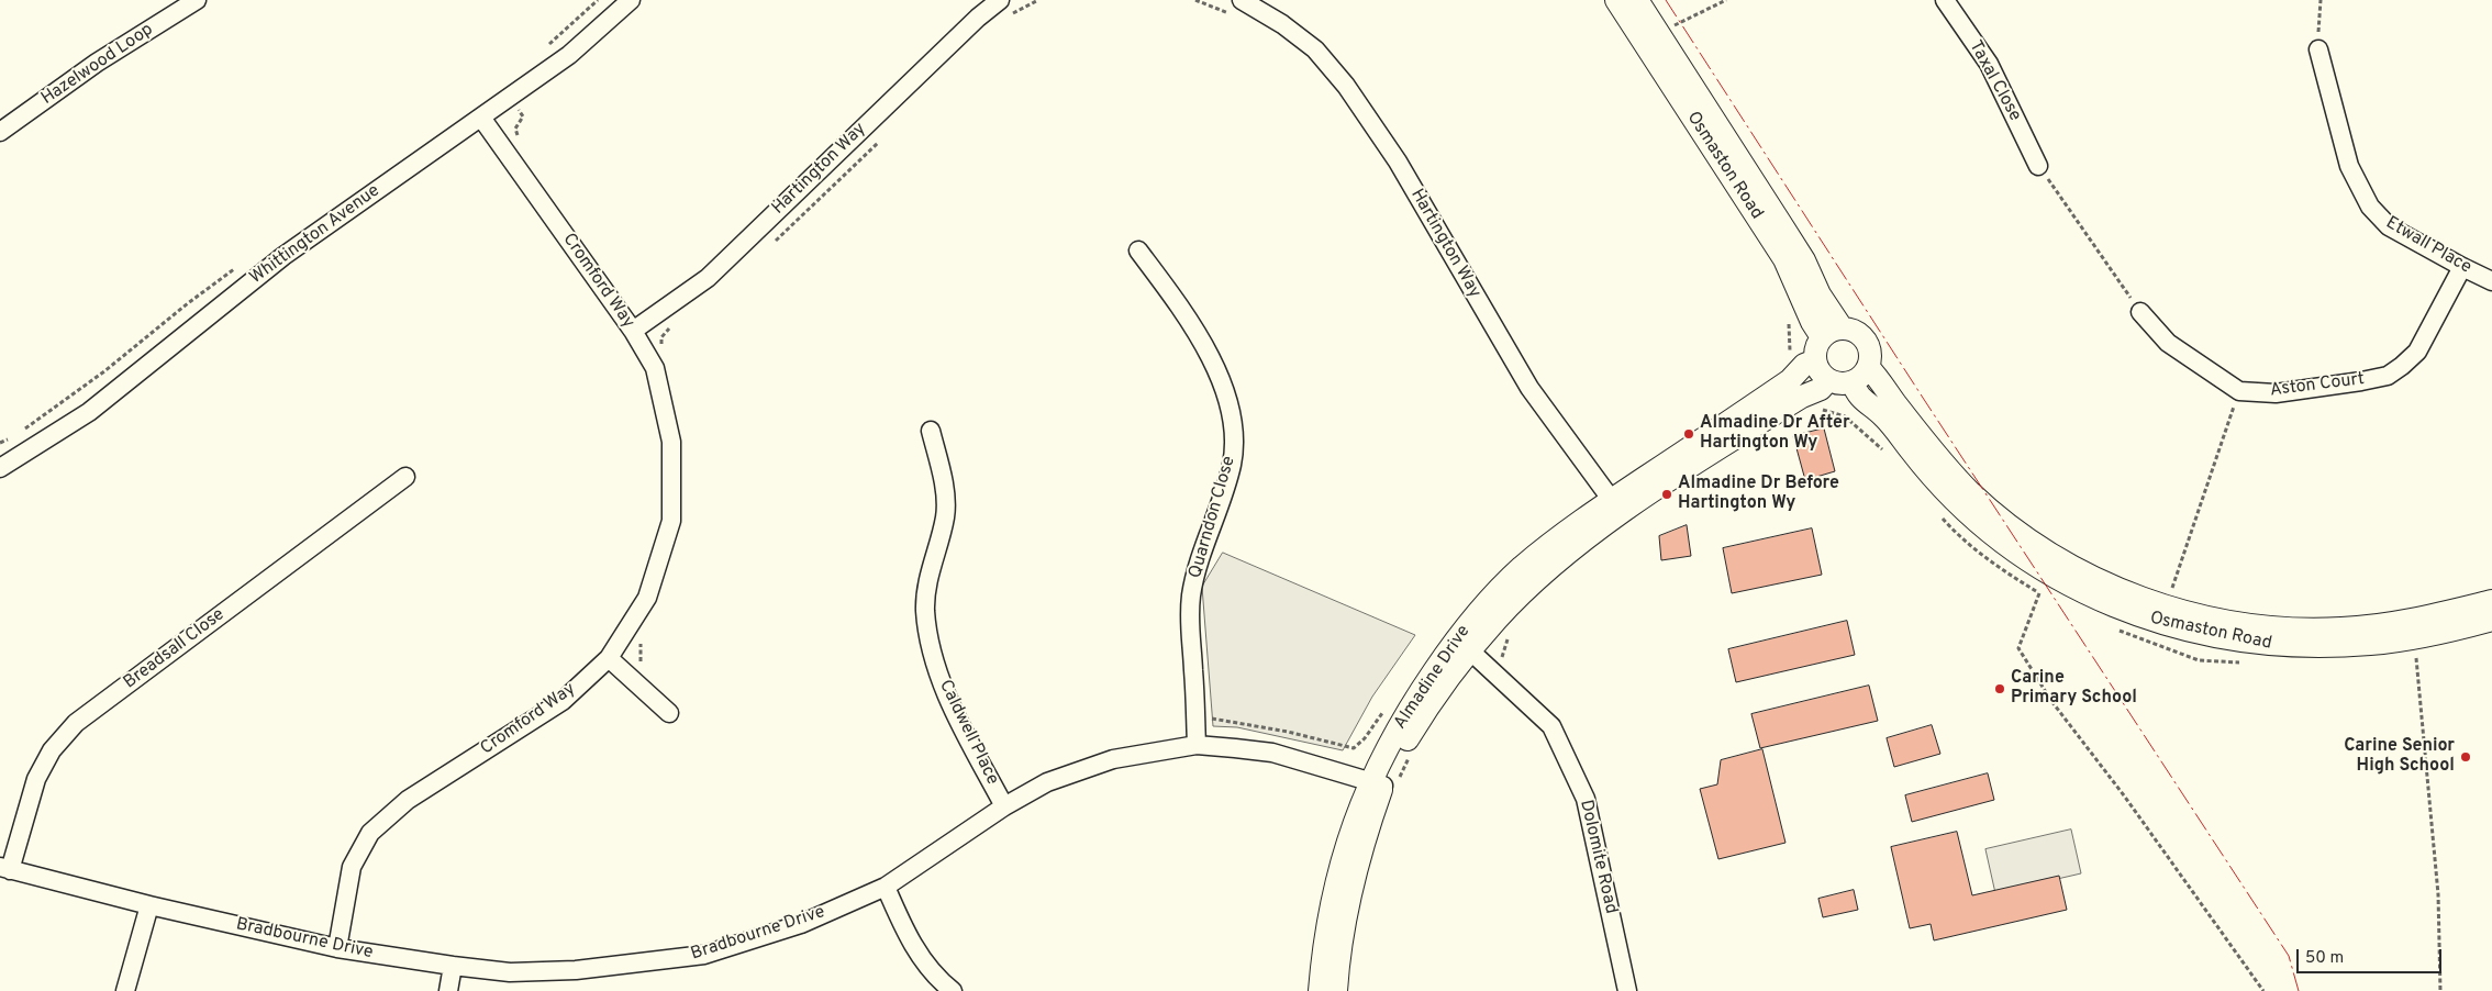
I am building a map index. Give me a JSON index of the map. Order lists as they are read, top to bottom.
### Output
{
  "streets": {
    "street": [
      "Hazelwood Loop",
      "Taxal Close",
      "Osmaston Road",
      "Hartington Way",
      "Whittington Avenue",
      "Etwall Place",
      "Cromford Way",
      "Aston Court",
      "Quarndon Close",
      "Breadsall Close",
      "Almadine Drive",
      "Caldwell Place",
      "Dolomite Road",
      "Bradbourne Drive"
    ]
  },
  "crossings": [
    ["Osmaston Road", "Almadine Drive"],
    ["Hartington Way", "Cromford Way"],
    ["Hartington Way", "Almadine Drive"],
    ["Whittington Avenue", "Cromford Way"],
    ["Etwall Place", "Aston Court"],
    ["Cromford Way", "Bradbourne Drive"],
    ["Quarndon Close", "Bradbourne Drive"],
    ["Breadsall Close", "Bradbourne Drive"],
    ["Almadine Drive", "Dolomite Road"],
    ["Almadine Drive", "Bradbourne Drive"],
    ["Caldwell Place", "Bradbourne Drive"]
  ],
  "places": [
    "Almadine Dr After Hartington Wy",
    "Almadine Dr Before Hartington Wy",
    "Carine Primary School",
    "Carine Senior High School"
  ],
  "scale_bar": "50 m"
}
